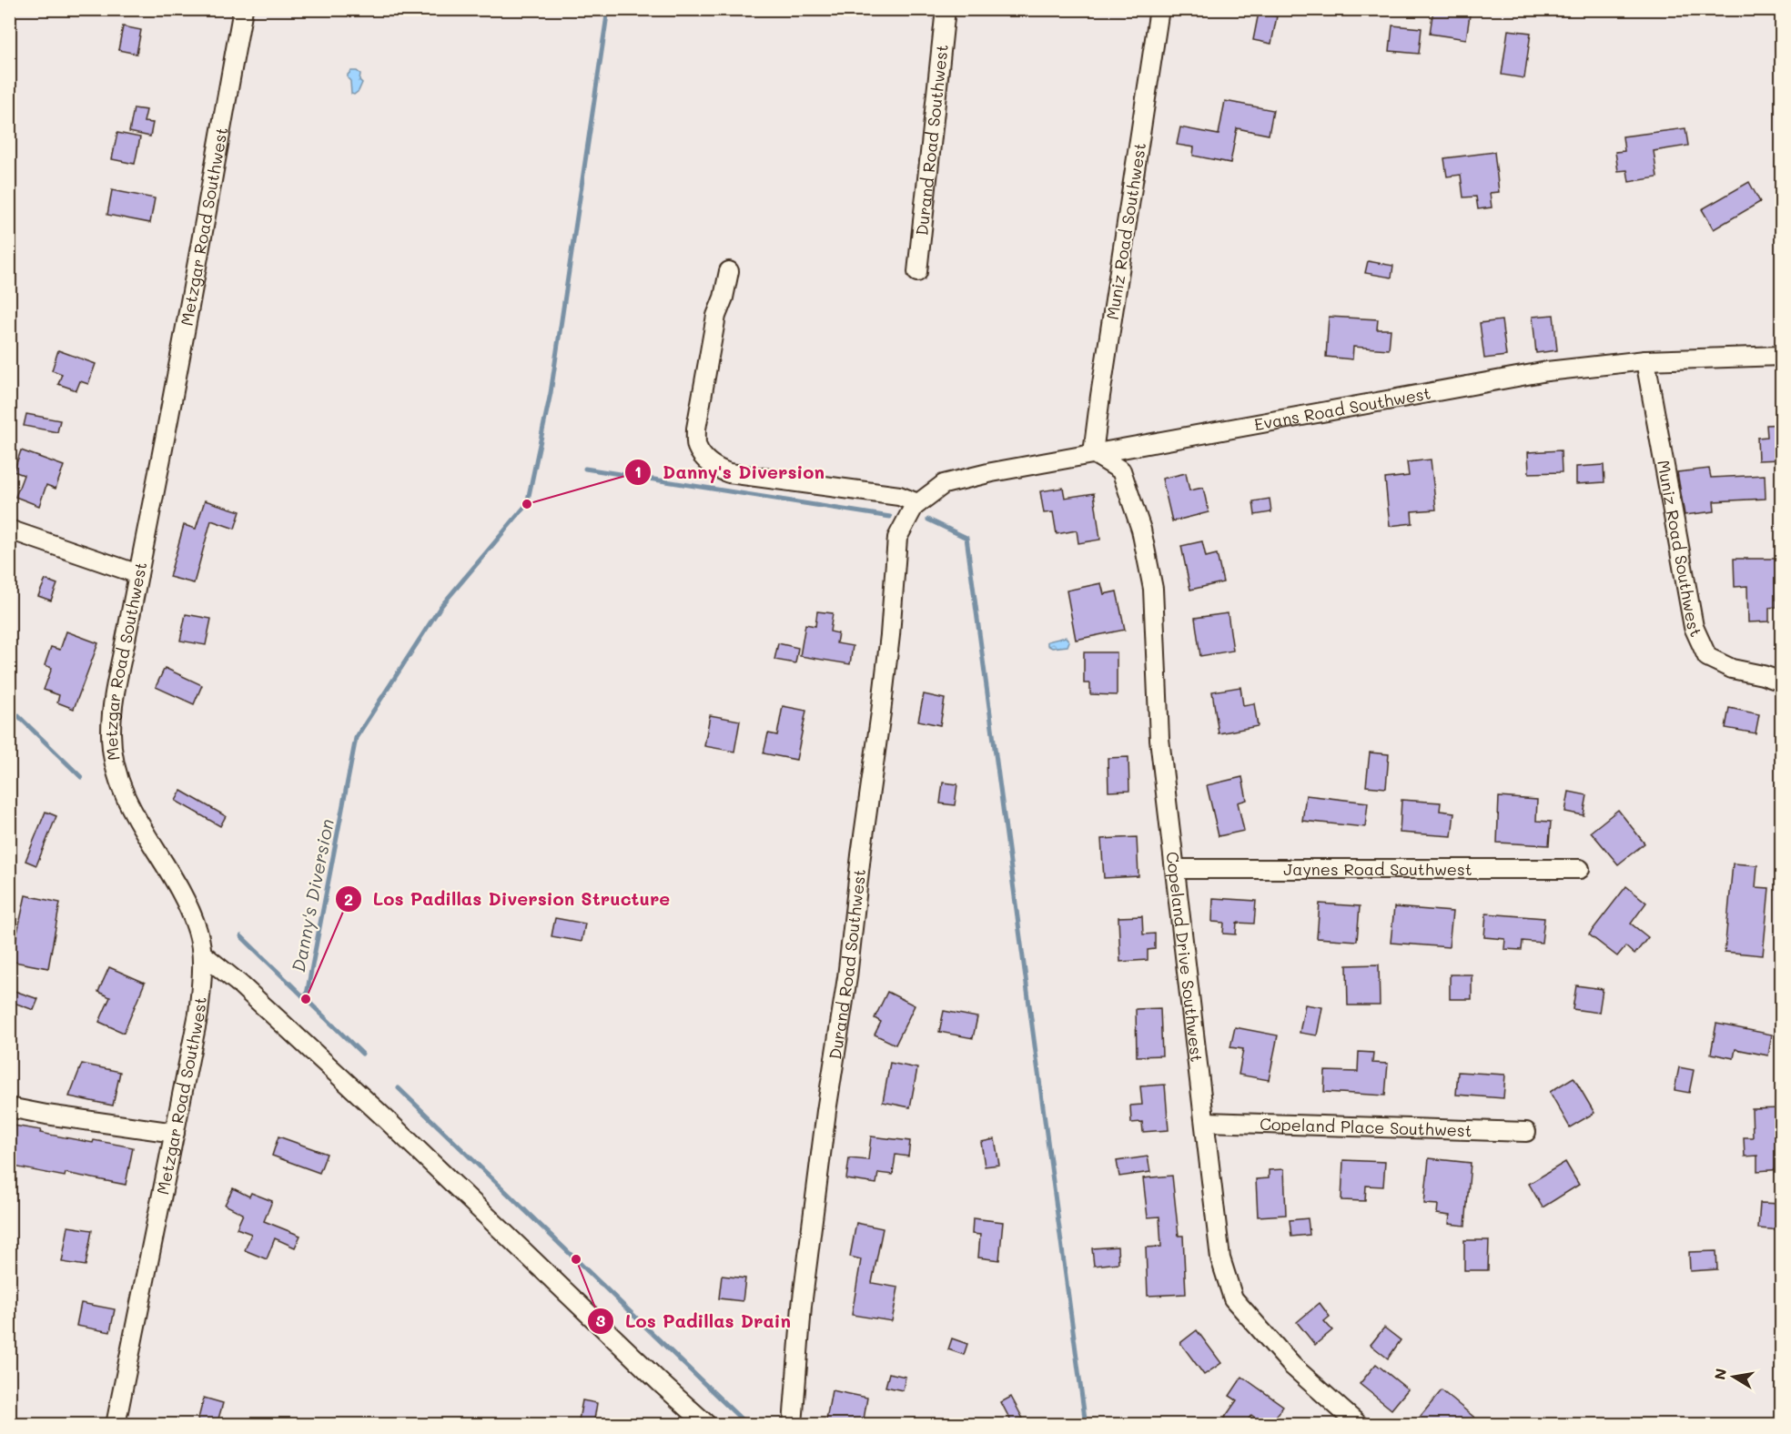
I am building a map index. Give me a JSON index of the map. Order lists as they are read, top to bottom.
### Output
{
  "streets": {
    "street": [
      "Durand Road Southwest",
      "Metzgar Road Southwest",
      "Muniz Road Southwest",
      "Evans Road Southwest",
      "Jaynes Road Southwest",
      "Copeland Drive Southwest",
      "Copeland Place Southwest"
    ]
  },
  "crossings": [
    ["Durand Road Southwest", "Evans Road Southwest"],
    ["Muniz Road Southwest", "Evans Road Southwest"],
    ["Muniz Road Southwest", "Copeland Drive Southwest"],
    ["Evans Road Southwest", "Copeland Drive Southwest"],
    ["Jaynes Road Southwest", "Copeland Drive Southwest"],
    ["Copeland Drive Southwest", "Copeland Place Southwest"]
  ],
  "water": ["Danny's Diversion"],
  "places": ["Danny's Diversion", "Los Padillas Diversion Structure", "Los Padillas Drain"],
  "north": "left"
}
